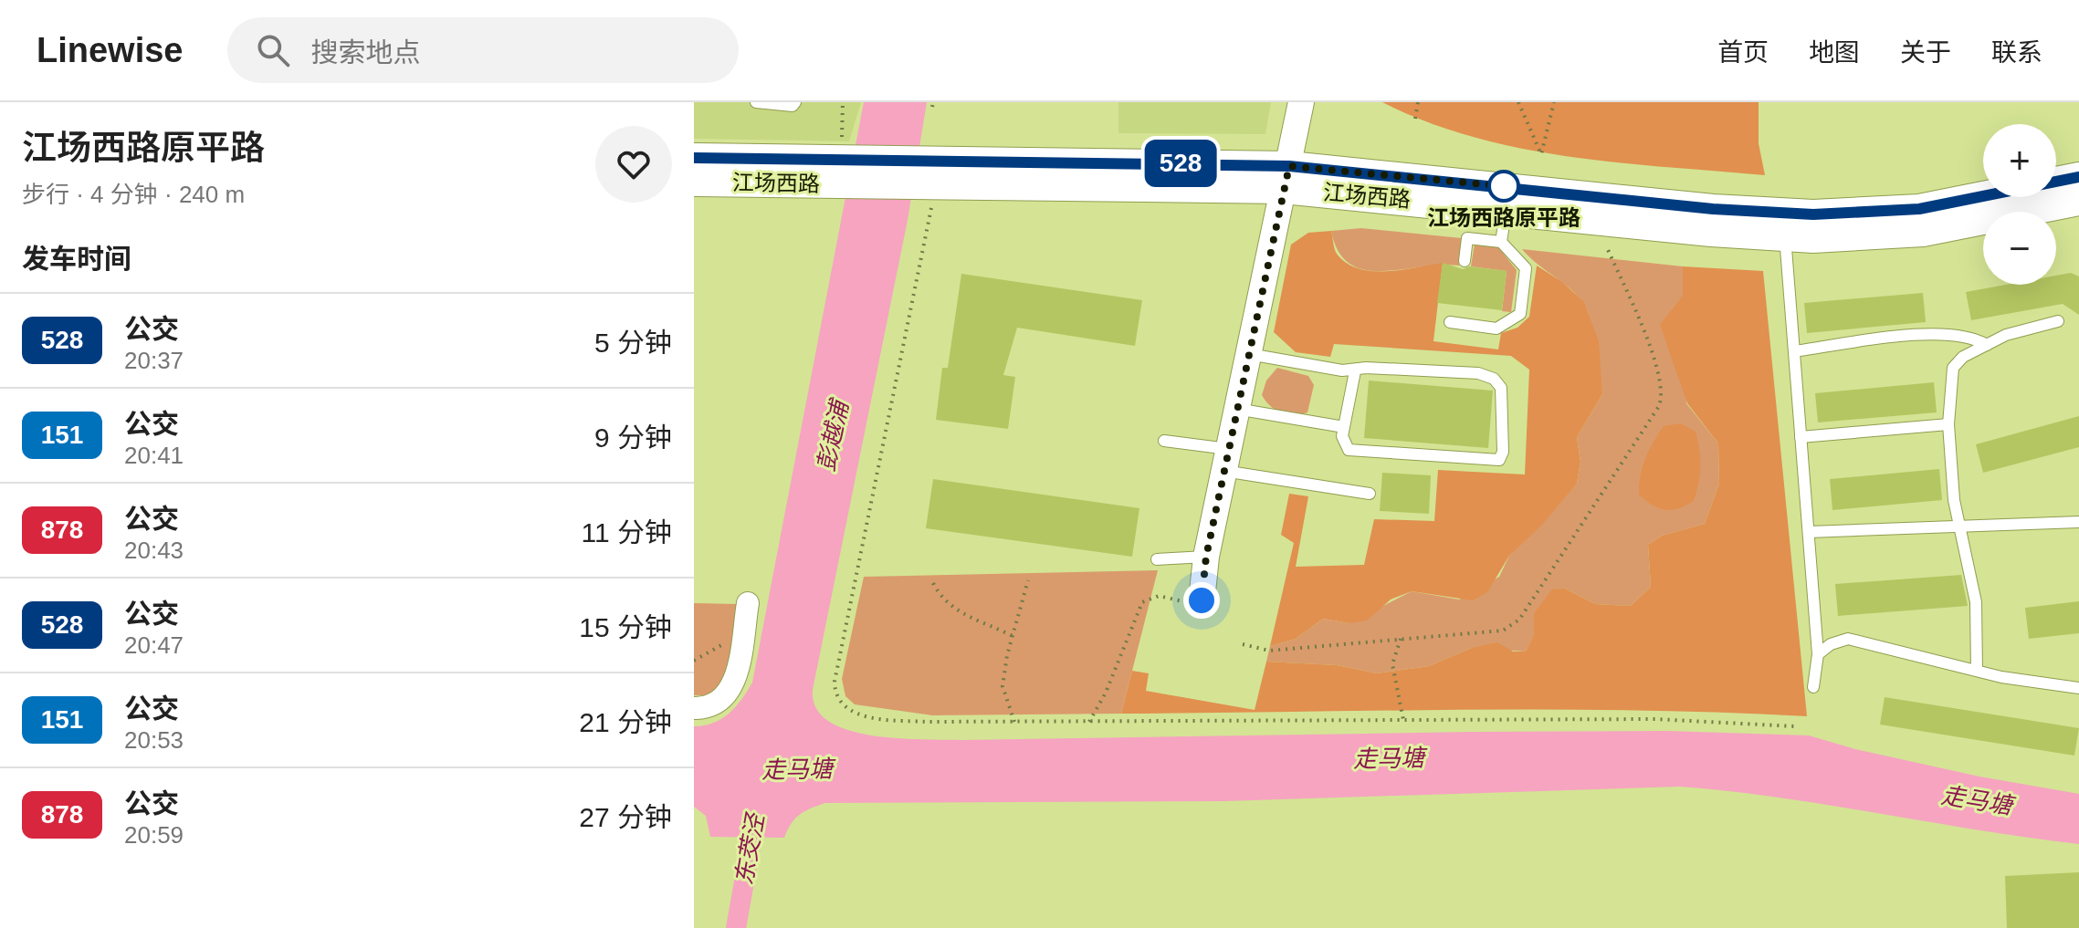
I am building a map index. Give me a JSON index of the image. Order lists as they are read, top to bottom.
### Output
{
  "streets": {
    "main road": ["江场西路"]
  },
  "water": ["彭越浦", "走马塘", "东茭泾"],
  "places": ["江场西路原平路"],
  "lines": ["bus line 528"],
  "page": {
    "header": "Linewise",
    "search": "搜索地点",
    "nav": [
      "首页",
      "地图",
      "关于",
      "联系"
    ],
    "heading": [
      ["江场西路原平路", "步行 · 4 分钟 · 240 m"],
      "发车时间"
    ],
    "on_map": "528",
    "map_buttons": ["+", "−"],
    "list": [
      {
        "mark": "528",
        "name": "公交",
        "note": "20:37",
        "value": "5 分钟"
      },
      {
        "mark": "151",
        "name": "公交",
        "note": "20:41",
        "value": "9 分钟"
      },
      {
        "mark": "878",
        "name": "公交",
        "note": "20:43",
        "value": "11 分钟"
      },
      {
        "mark": "528",
        "name": "公交",
        "note": "20:47",
        "value": "15 分钟"
      },
      {
        "mark": "151",
        "name": "公交",
        "note": "20:53",
        "value": "21 分钟"
      },
      {
        "mark": "878",
        "name": "公交",
        "note": "20:59",
        "value": "27 分钟"
      }
    ]
  }
}
